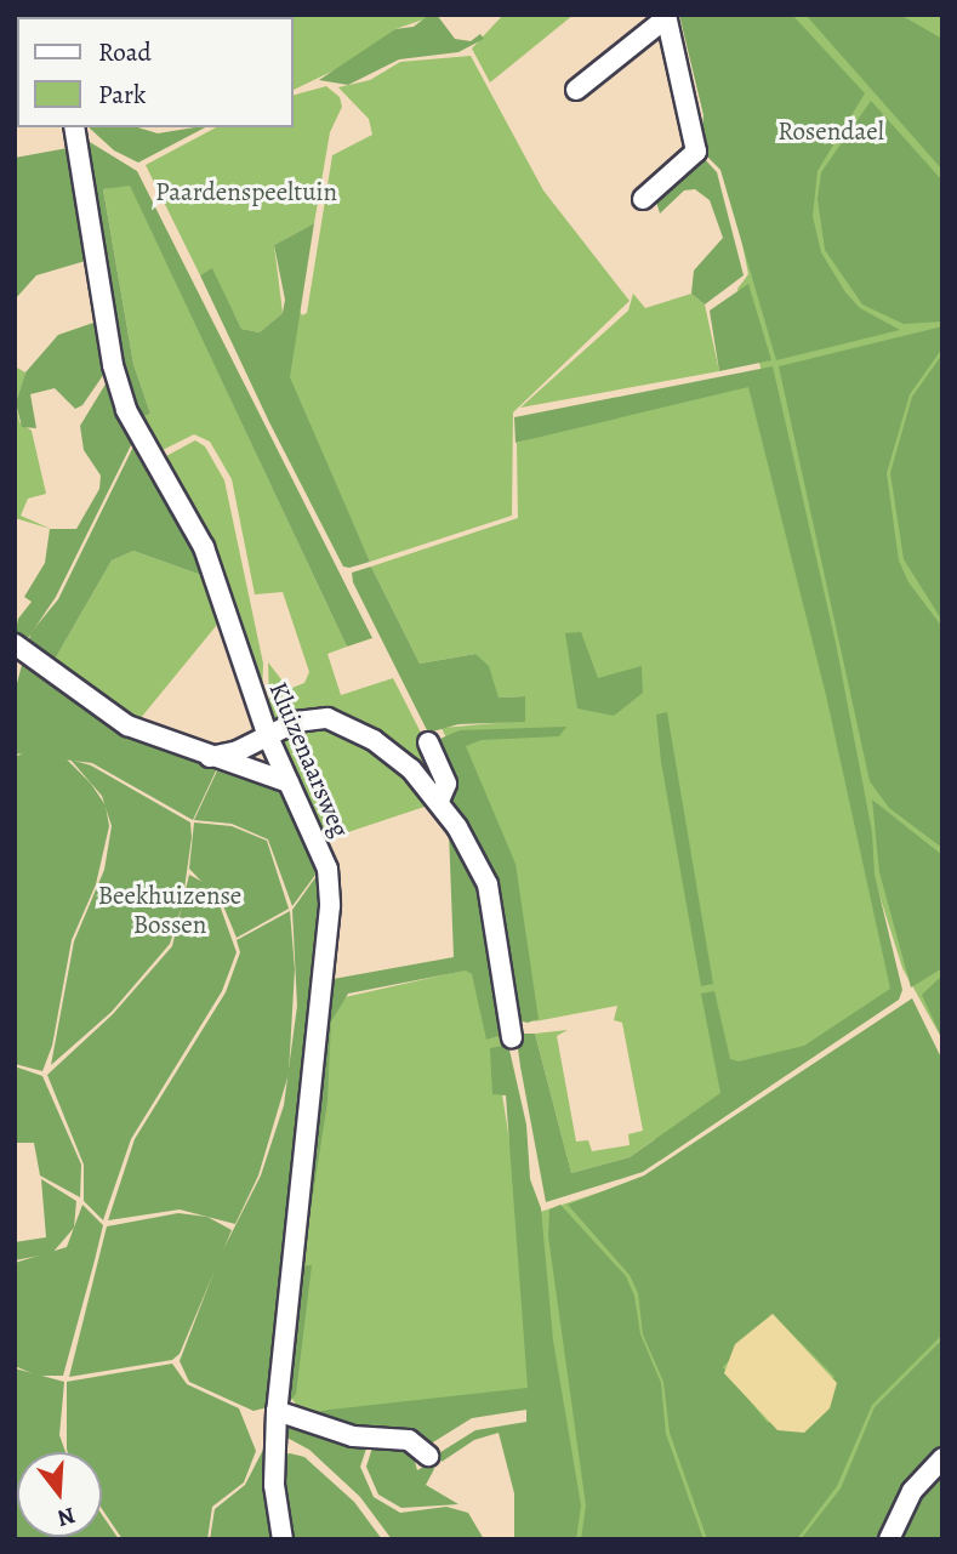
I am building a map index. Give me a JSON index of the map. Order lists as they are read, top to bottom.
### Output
{
  "streets": {
    "street": ["Kluizenaarsweg"]
  },
  "parks": ["Rosendael", "Paardenspeeltuin", "Beekhuizense Bossen"],
  "legend": ["Road", "Park"],
  "north": "bottom"
}
